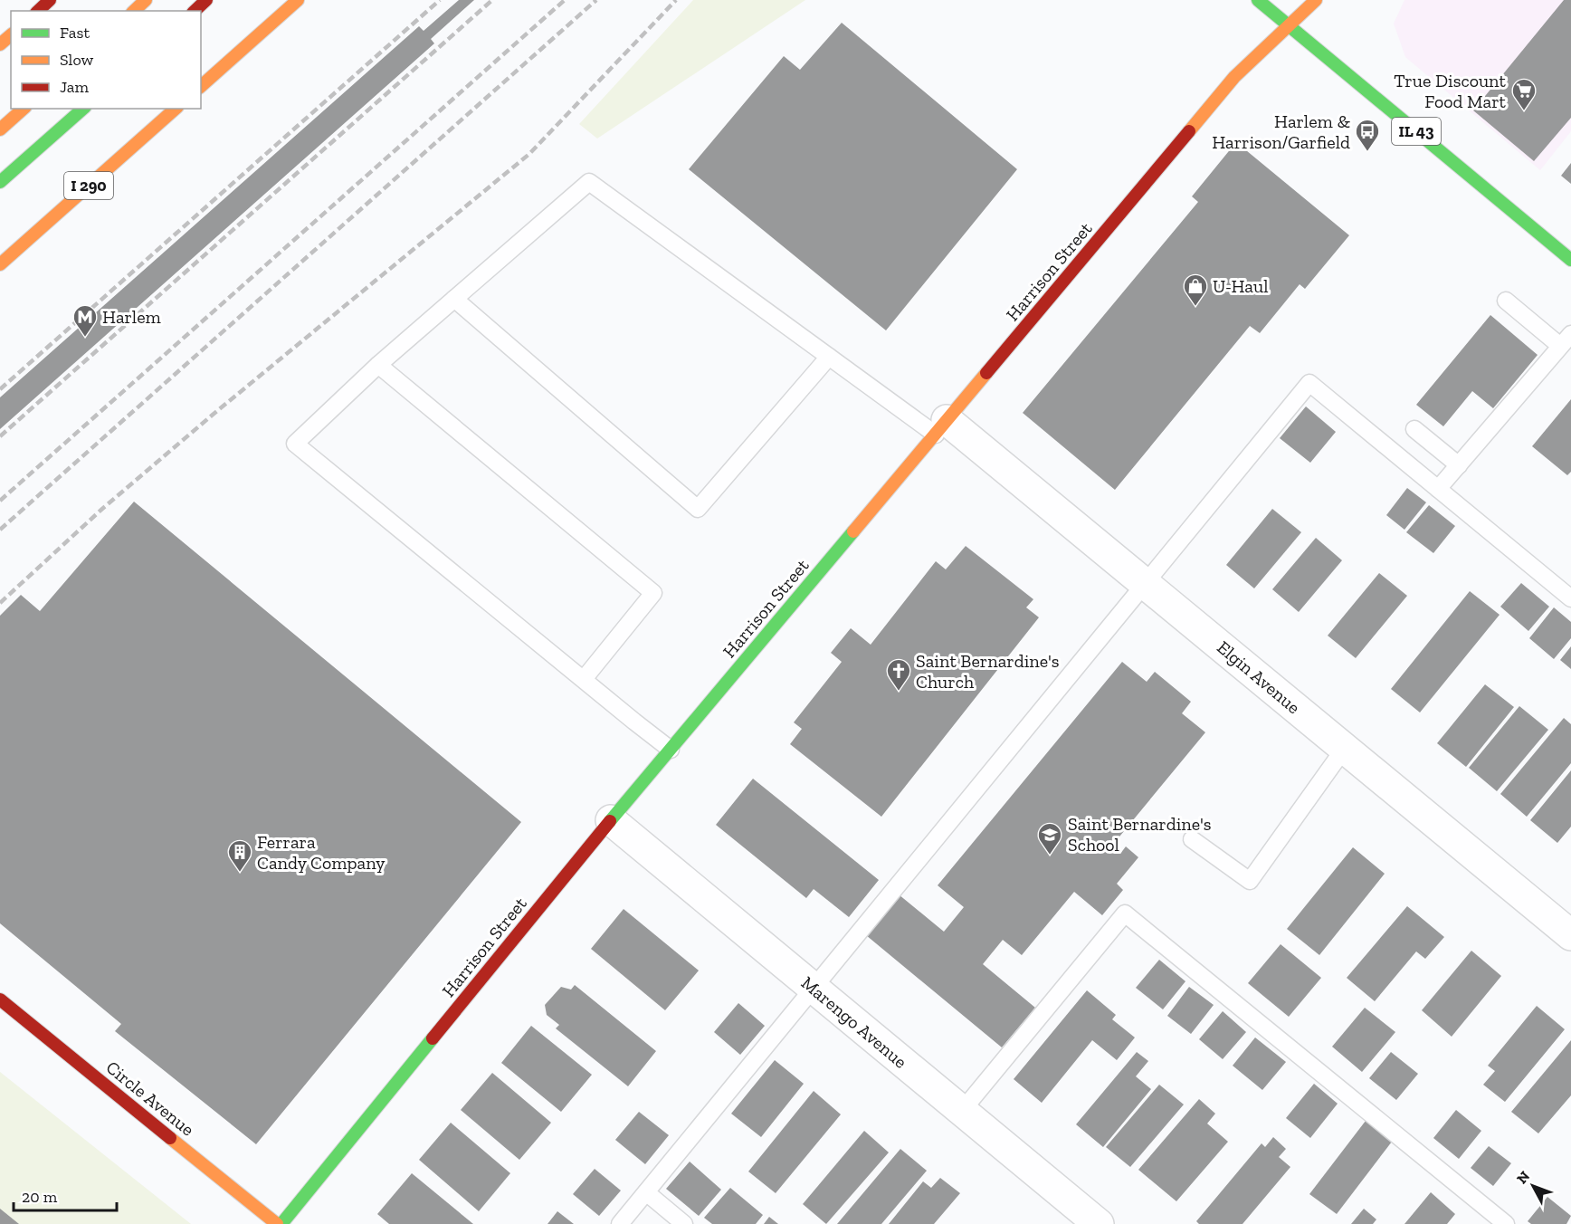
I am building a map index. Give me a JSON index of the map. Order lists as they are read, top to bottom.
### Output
{
  "streets": {
    "main road": [
      "IL 43",
      "I 290",
      "Harrison Street",
      "Circle Avenue"
    ],
    "street": ["Elgin Avenue", "Marengo Avenue"]
  },
  "crossings": [
    ["IL 43", "Harrison Street"],
    ["Harrison Street", "Elgin Avenue"],
    ["Harrison Street", "Marengo Avenue"]
  ],
  "places": {
    "supermarket": ["True Discount Food Mart"],
    "bus stop": ["Harlem & Harrison/Garfield"],
    "shop": ["U-Haul"],
    "metro station": ["Harlem"],
    "church": ["Saint Bernardine's Church"],
    "school or university": ["Saint Bernardine's School"],
    "building": ["Ferrara Candy Company"]
  },
  "legend": ["Fast", "Slow", "Jam"],
  "scale_bar": "20 m",
  "north": "top left"
}
